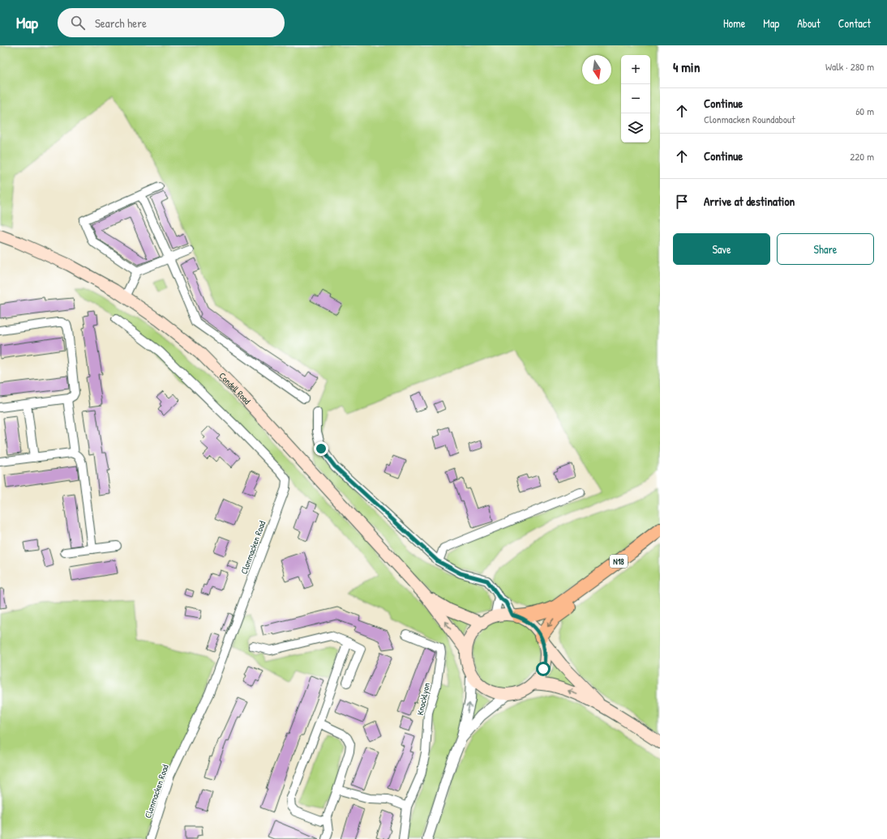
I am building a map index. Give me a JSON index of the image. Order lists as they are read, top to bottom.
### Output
{
  "streets": {
    "highway": ["N18"],
    "main road": ["Condell Road"],
    "street": ["Clonmacken Road", "Knocklyon"]
  },
  "north": "bottom",
  "page": {
    "header": "Map",
    "search": "Search here",
    "nav": [
      "Home",
      "Map",
      "About",
      "Contact"
    ],
    "heading": ["4 min", "Walk · 280 m"],
    "map_buttons": ["+", "−"],
    "list": [
      ["Continue", "Clonmacken Roundabout", "60 m"],
      ["Continue", "220 m"],
      "Arrive at destination"
    ],
    "buttons": ["Save", "Share"]
  }
}
